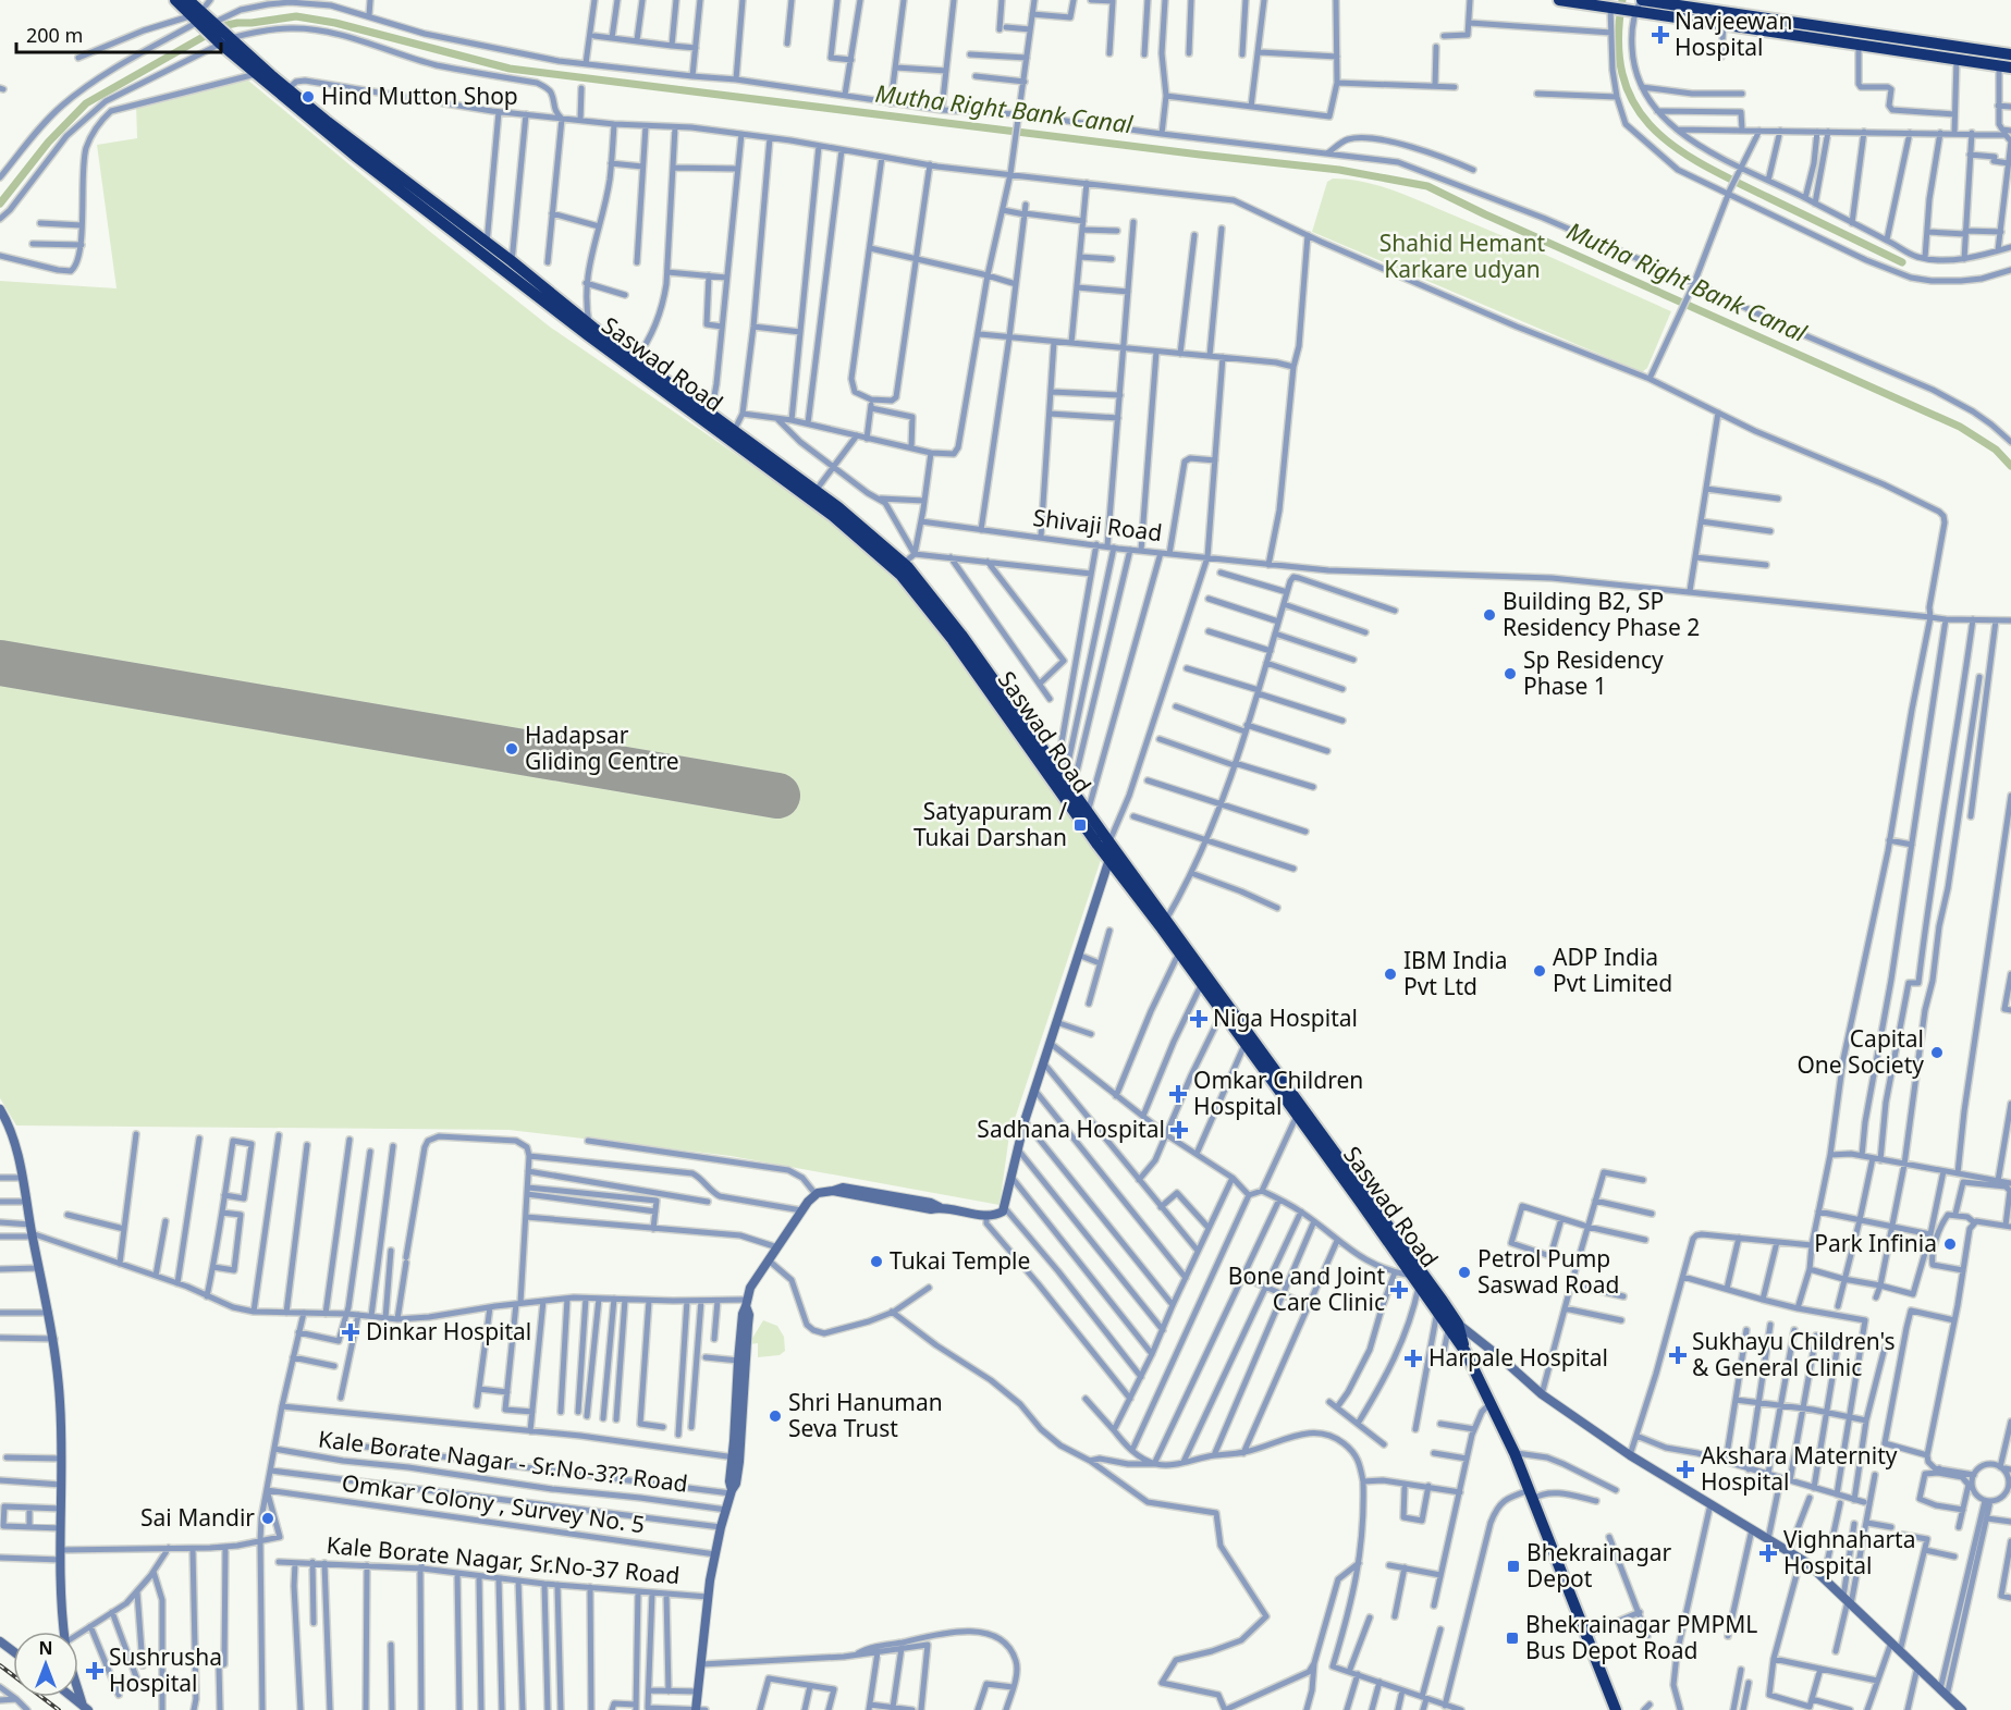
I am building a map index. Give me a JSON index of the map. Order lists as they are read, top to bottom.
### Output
{
  "streets": {
    "highway": ["Saswad Road"],
    "street": [
      "Shivaji Road",
      "Kale Borate Nagar - Sr.No-3?? Road",
      "Omkar Colony , Survey No. 5",
      "Kale Borate Nagar, Sr.No-37 Road"
    ]
  },
  "water": ["Mutha Right Bank Canal"],
  "parks": ["Shahid Hemant Karkare udyan"],
  "places": {
    "health": [
      "Navjeewan Hospital",
      "Niga Hospital",
      "Omkar Children Hospital",
      "Sadhana Hospital",
      "Bone and Joint Care Clinic",
      "Dinkar Hospital",
      "Sukhayu Children's & General Clinic",
      "Harpale Hospital",
      "Akshara Maternity Hospital",
      "Vighnaharta Hospital",
      "Sushrusha Hospital"
    ],
    "other": [
      "Hind Mutton Shop",
      "Building B2, SP Residency Phase 2",
      "Sp Residency Phase 1",
      "Hadapsar Gliding Centre",
      "ADP India Pvt Limited",
      "IBM India Pvt Ltd",
      "Capital One Society",
      "Park Infinia",
      "Tukai Temple",
      "Petrol Pump Saswad Road",
      "Shri Hanuman Seva Trust",
      "Sai Mandir"
    ],
    "transit": ["Satyapuram / Tukai Darshan", "Bhekrainagar Depot", "Bhekrainagar PMPML Bus Depot Road"]
  },
  "scale_bar": "200 m",
  "north": "top"
}
